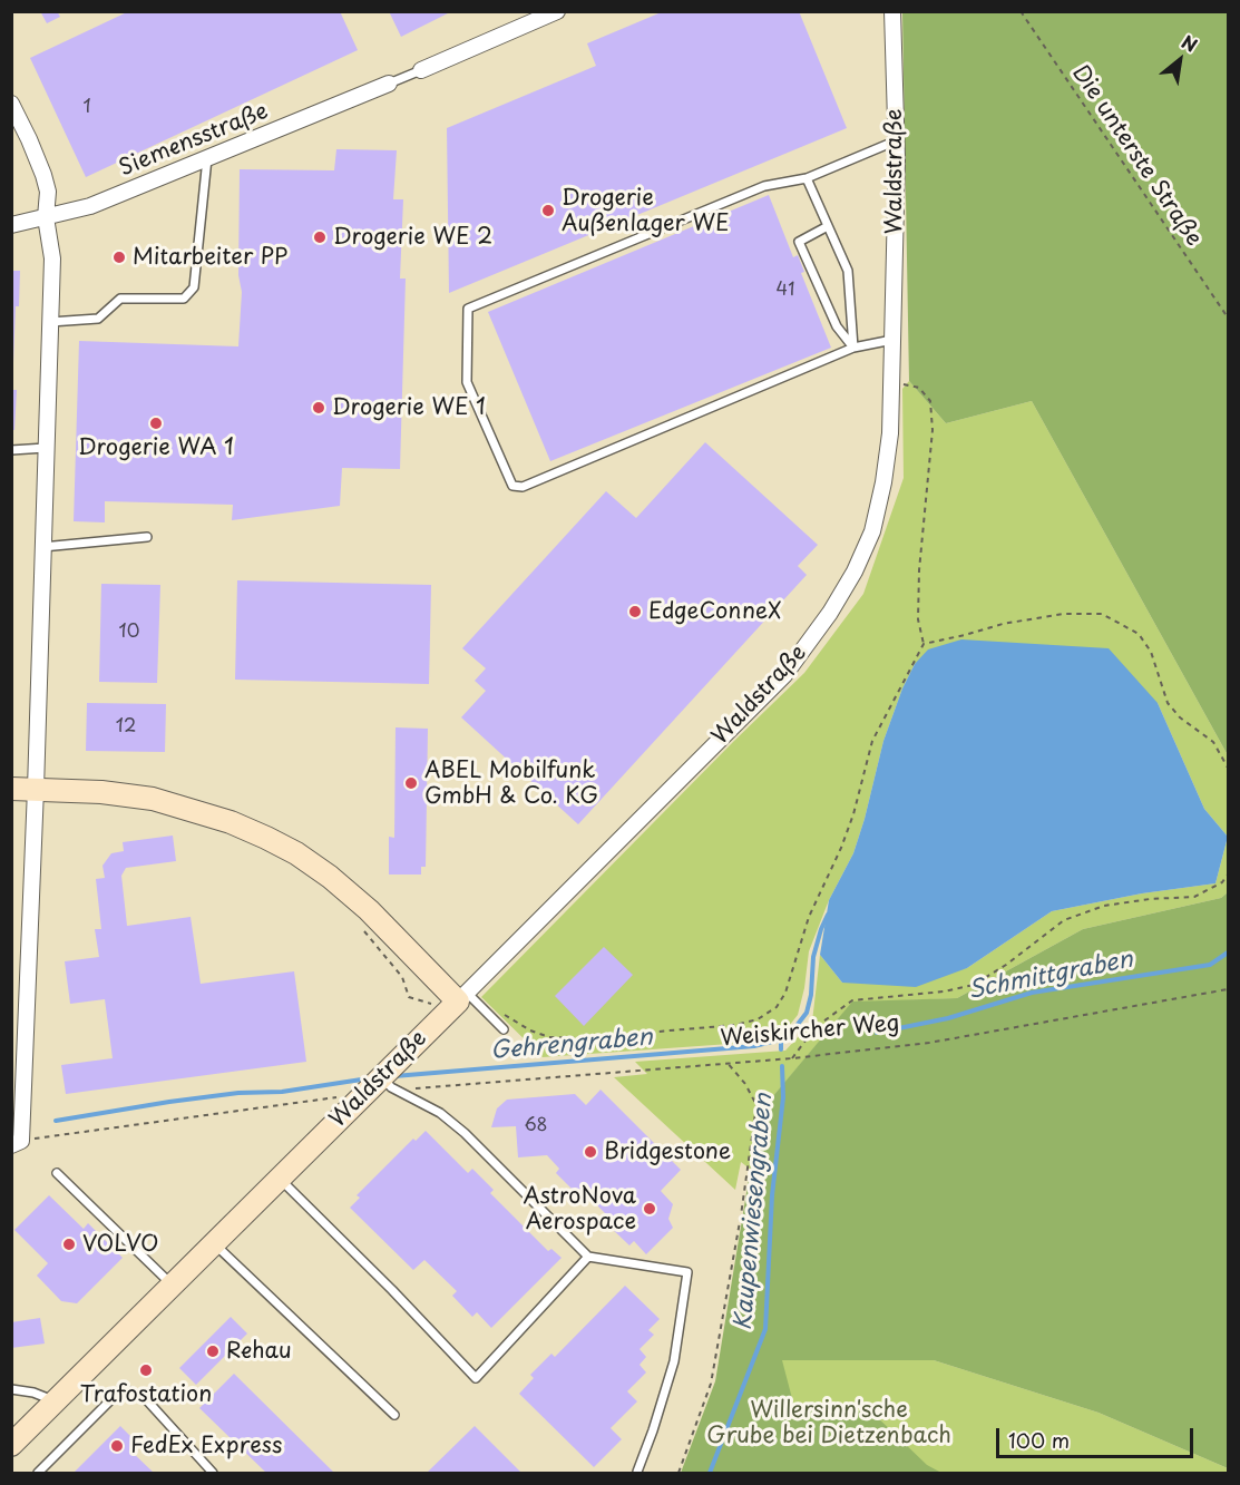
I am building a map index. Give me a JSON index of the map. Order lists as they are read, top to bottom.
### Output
{
  "streets": {
    "street": ["Siemensstraße", "Waldstraße"],
    "path": ["Die unterste Straße", "Weiskircher Weg"]
  },
  "crossings": [
    ["Waldstraße", "Weiskircher Weg"]
  ],
  "water": ["Schmittgraben", "Gehrengraben", "Kaupenwiesengraben"],
  "parks": ["Willersinn'sche Grube bei Dietzenbach"],
  "places": [
    "Drogerie Außenlager WE",
    "Drogerie WE 2",
    "Mitarbeiter PP",
    "Drogerie WE 1",
    "Drogerie WA 1",
    "EdgeConneX",
    "ABEL Mobilfunk GmbH & Co. KG",
    "Bridgestone",
    "AstroNova Aerospace",
    "VOLVO",
    "Rehau",
    "Trafostation",
    "FedEx Express"
  ],
  "house_numbers": [
    "1",
    "41",
    "10",
    "12",
    "68"
  ],
  "scale_bar": "100 m",
  "north": "top right"
}
